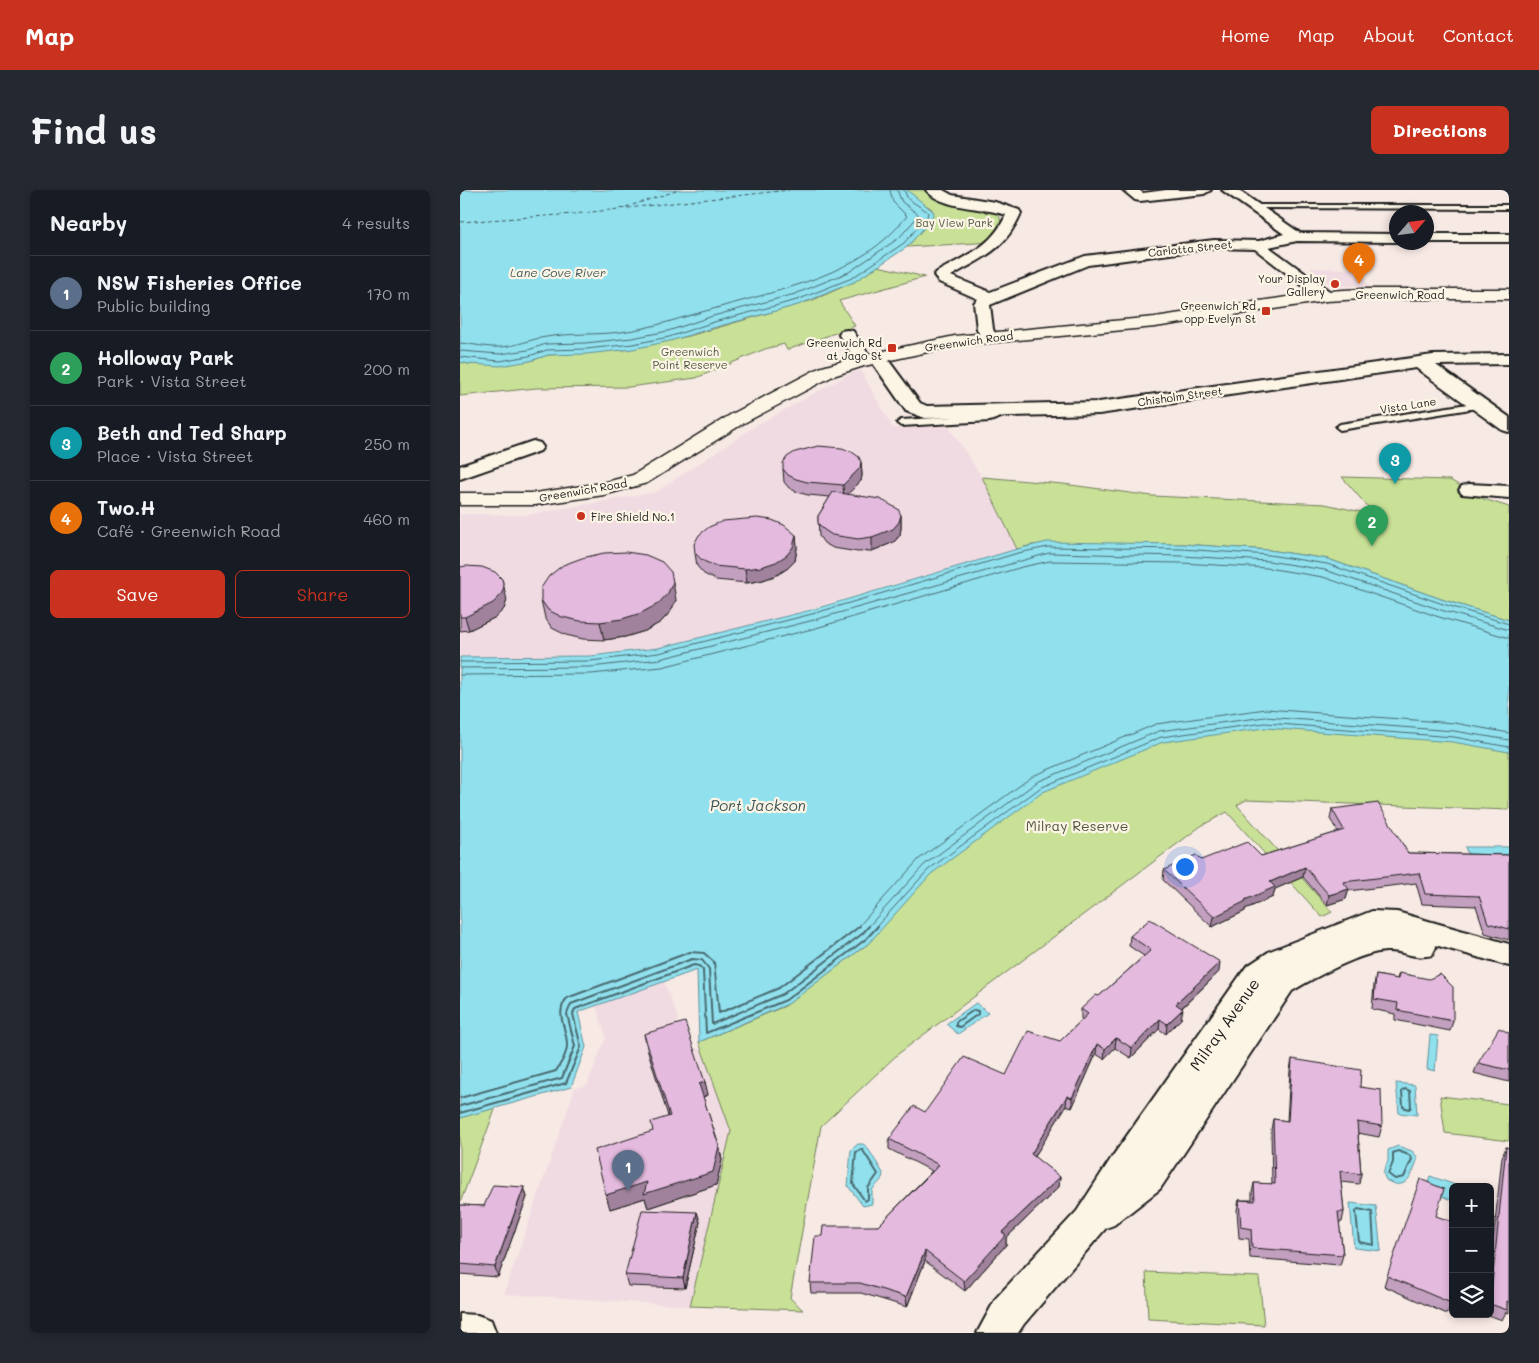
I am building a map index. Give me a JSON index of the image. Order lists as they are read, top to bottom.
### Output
{
  "streets": {
    "street": [
      "Carlotta Street",
      "Greenwich Road",
      "Chisholm Street",
      "Milray Avenue"
    ],
    "lane": ["Vista Lane"]
  },
  "crossings": [
    ["Greenwich Road", "Chisholm Street"]
  ],
  "water": ["Lane Cove River", "Port Jackson"],
  "parks": ["Bay View Park", "Greenwich Point Reserve", "Milray Reserve"],
  "places": {
    "other": ["Your Display Gallery", "Fire Shield No.1"],
    "transit": ["Greenwich Rd opp Evelyn St", "Greenwich Rd at Jago St"]
  },
  "north": "top right",
  "page": {
    "header": "Map",
    "nav": [
      "Home",
      "Map",
      "About",
      "Contact"
    ],
    "buttons": [
      "Directions",
      ["Save", "Share"]
    ],
    "title": "Find us",
    "heading": ["Nearby", "4 results"],
    "pins": [
      "4",
      "3",
      "2",
      "1"
    ],
    "list": [
      {
        "mark": "1",
        "name": "NSW Fisheries Office",
        "note": "Public building",
        "value": "170 m"
      },
      {
        "mark": "2",
        "name": "Holloway Park",
        "note": "Park · Vista Street",
        "value": "200 m"
      },
      {
        "mark": "3",
        "name": "Beth and Ted Sharp",
        "note": "Place · Vista Street",
        "value": "250 m"
      },
      {
        "mark": "4",
        "name": "Two.H",
        "note": "Café · Greenwich Road",
        "value": "460 m"
      }
    ],
    "map_buttons": ["+", "−"]
  }
}
